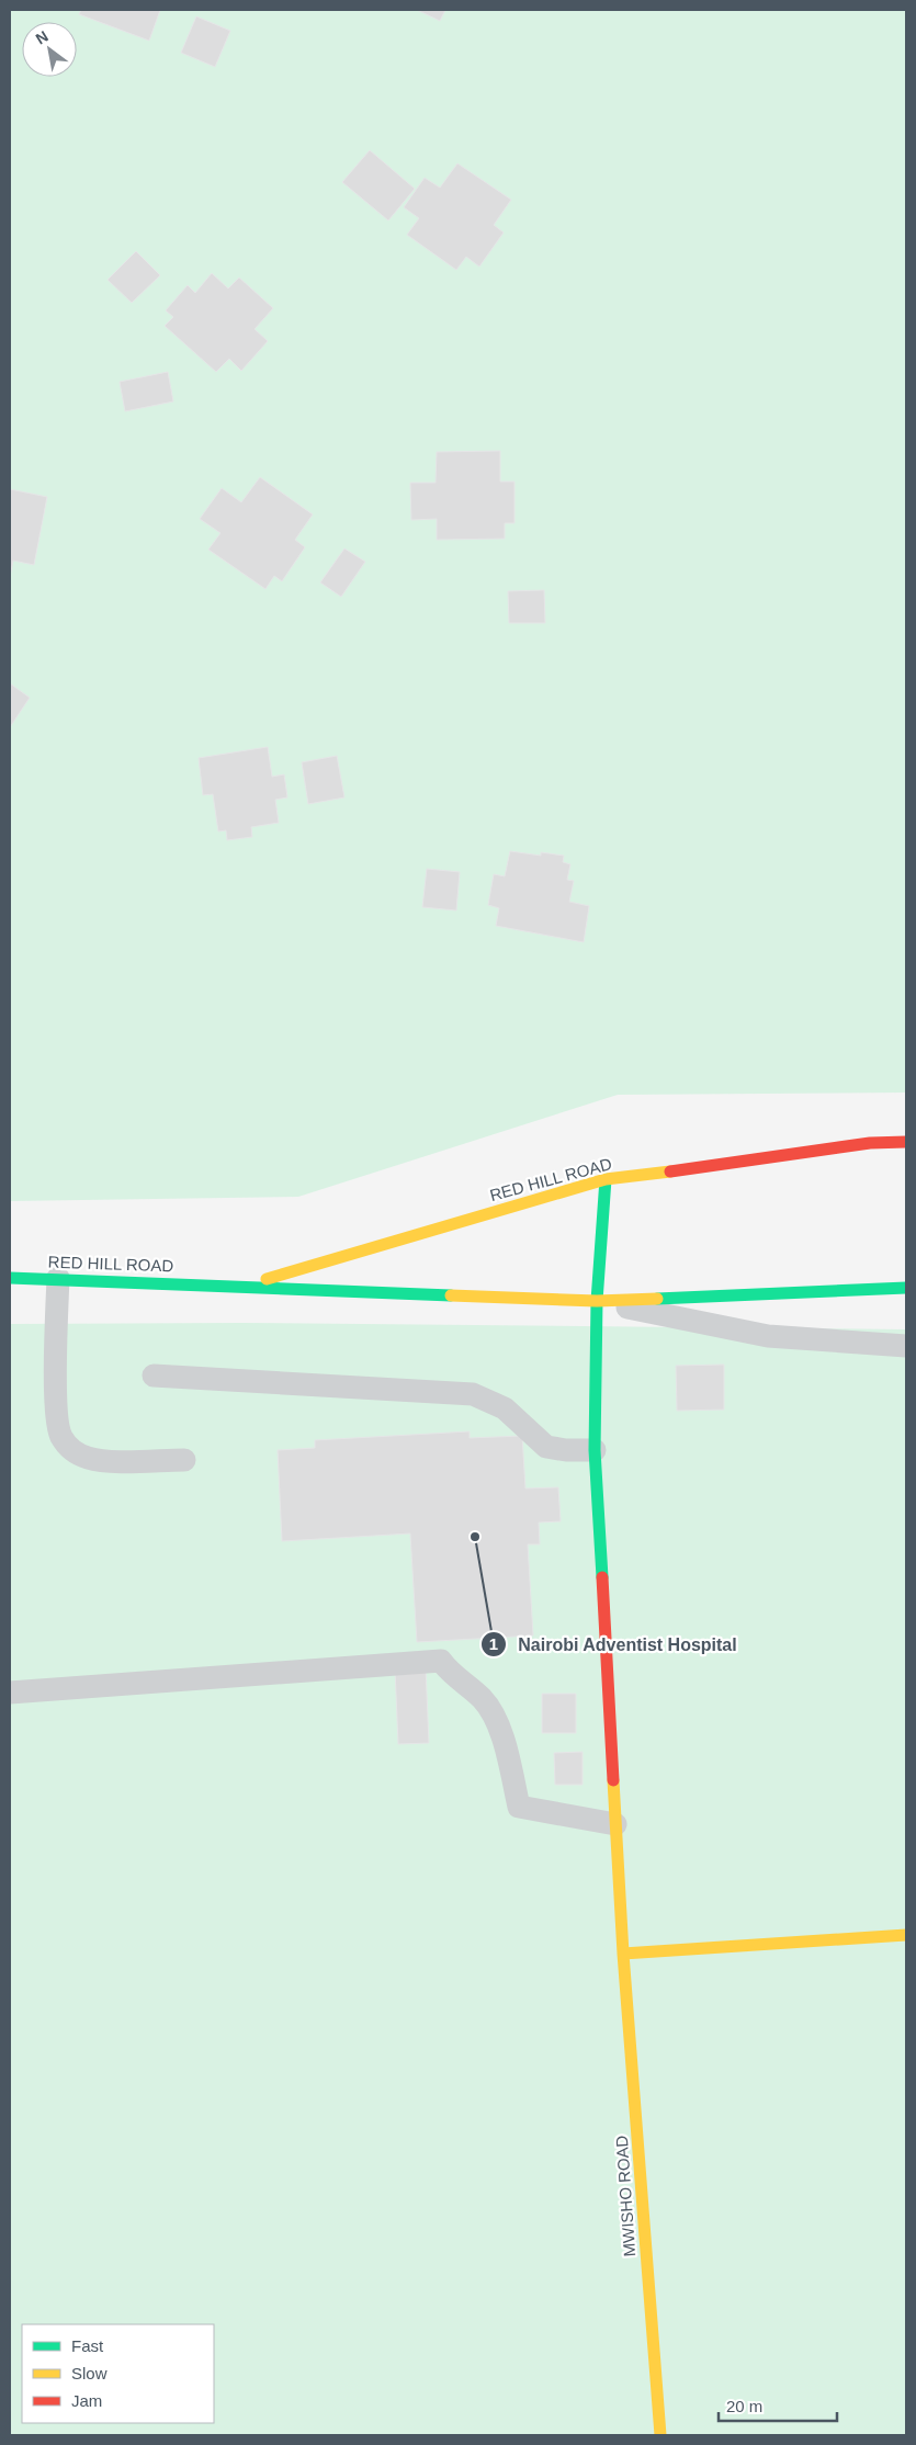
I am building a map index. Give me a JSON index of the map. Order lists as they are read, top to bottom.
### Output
{
  "streets": {
    "street": ["RED HILL ROAD", "MWISHO ROAD"]
  },
  "crossings": [
    ["RED HILL ROAD", "MWISHO ROAD"]
  ],
  "places": ["Nairobi Adventist Hospital"],
  "legend": ["Fast", "Slow", "Jam"],
  "scale_bar": "20 m",
  "north": "top left"
}
